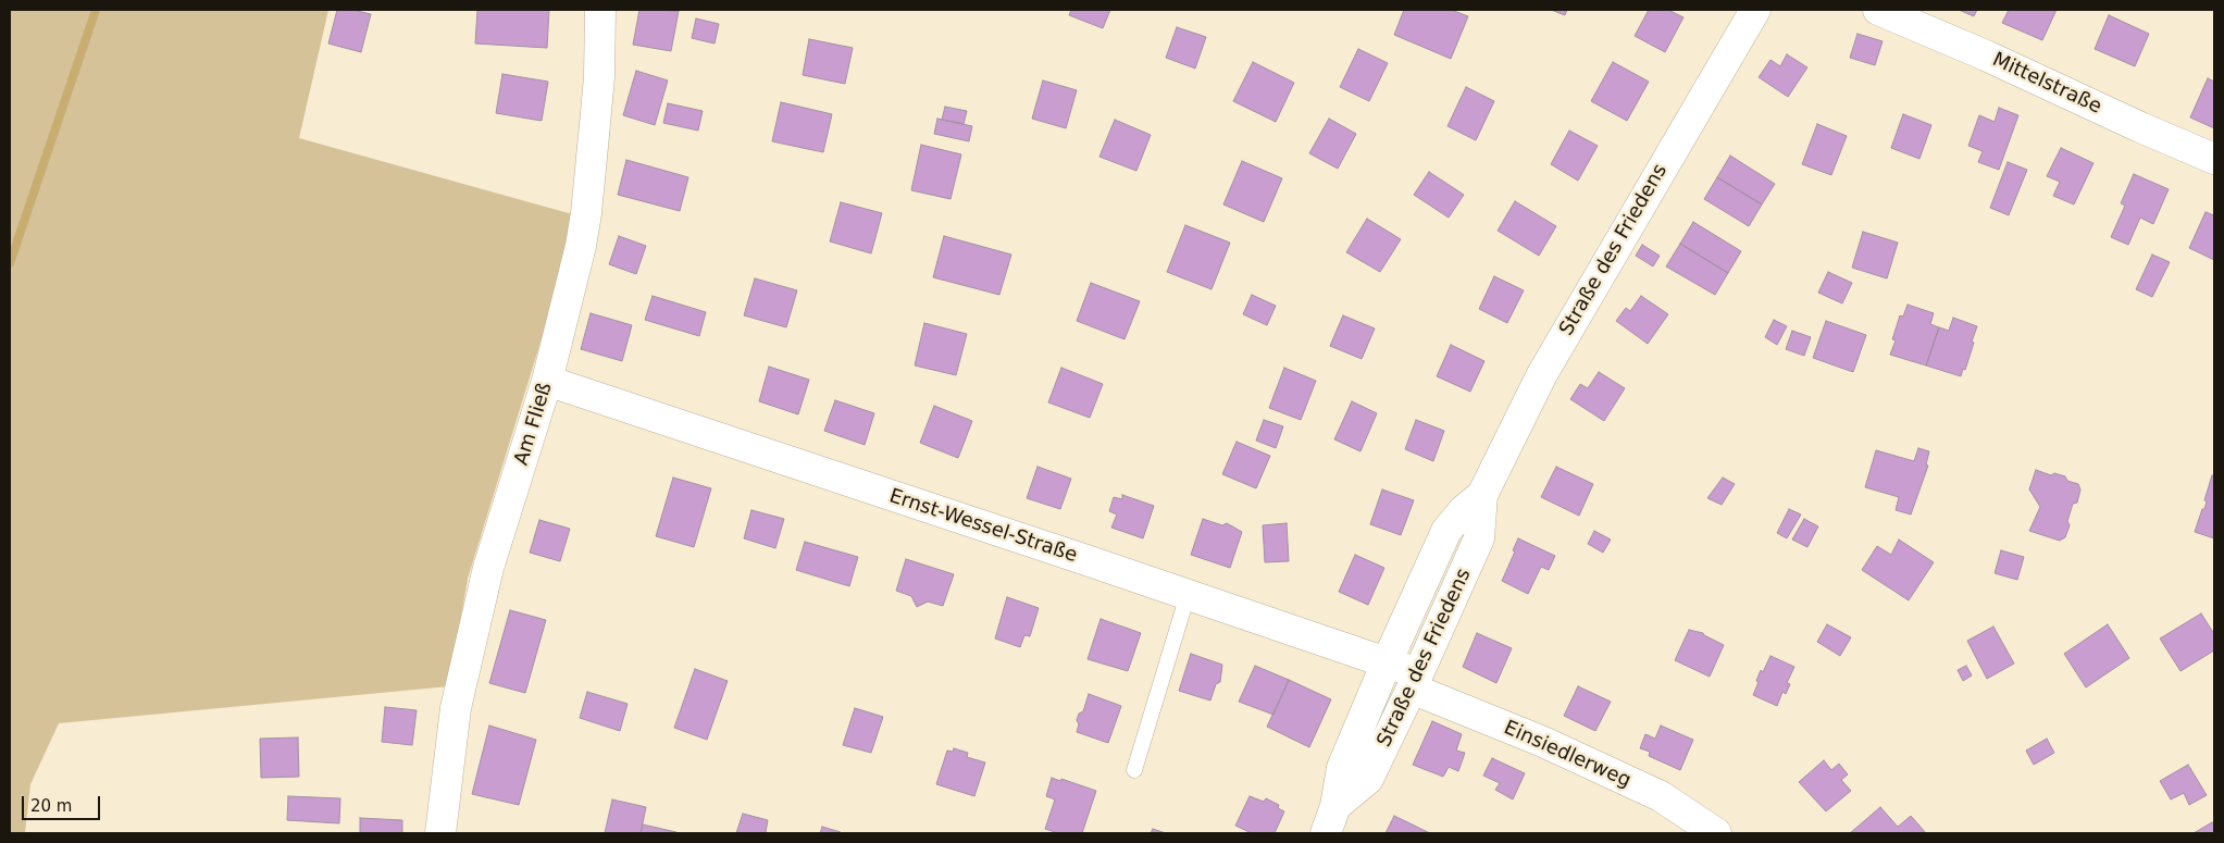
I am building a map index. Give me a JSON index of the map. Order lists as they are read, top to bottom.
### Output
{
  "streets": {
    "street": [
      "Mittelstraße",
      "Straße des Friedens",
      "Am Fließ",
      "Ernst-Wessel-Straße",
      "Einsiedlerweg"
    ]
  },
  "crossings": [
    ["Straße des Friedens", "Ernst-Wessel-Straße"],
    ["Straße des Friedens", "Einsiedlerweg"],
    ["Am Fließ", "Ernst-Wessel-Straße"],
    ["Ernst-Wessel-Straße", "Einsiedlerweg"]
  ],
  "scale_bar": "20 m"
}
